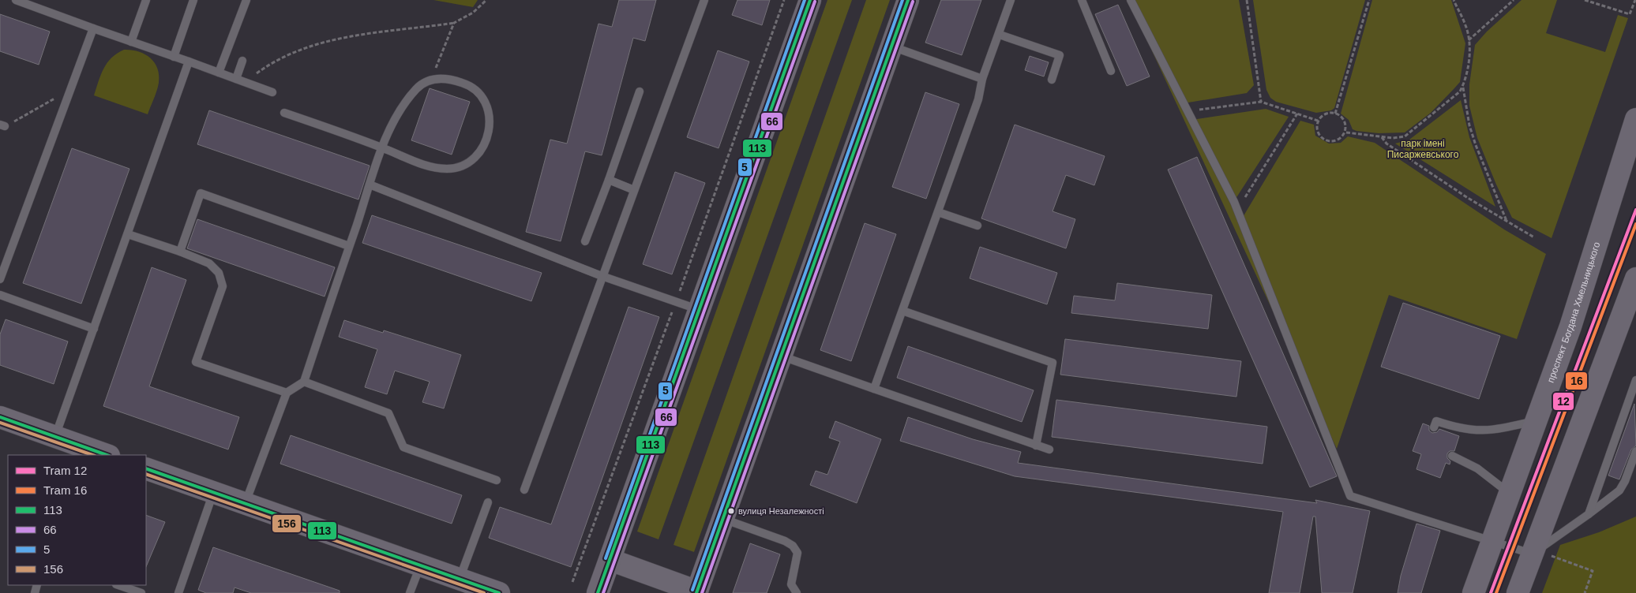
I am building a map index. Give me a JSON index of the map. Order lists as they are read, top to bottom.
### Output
{
  "streets": {
    "main road": ["проспект Богдана Хмельницького"]
  },
  "parks": ["парк імені Писаржевського"],
  "places": ["вулиця Незалежності"],
  "lines": [
    "transit line 113",
    "transit line 5",
    "transit line 66",
    "tram line 12",
    "tram line 16",
    "transit line 156"
  ],
  "legend": [
    "Tram 12",
    "Tram 16",
    "113",
    "66",
    "5",
    "156"
  ]
}
